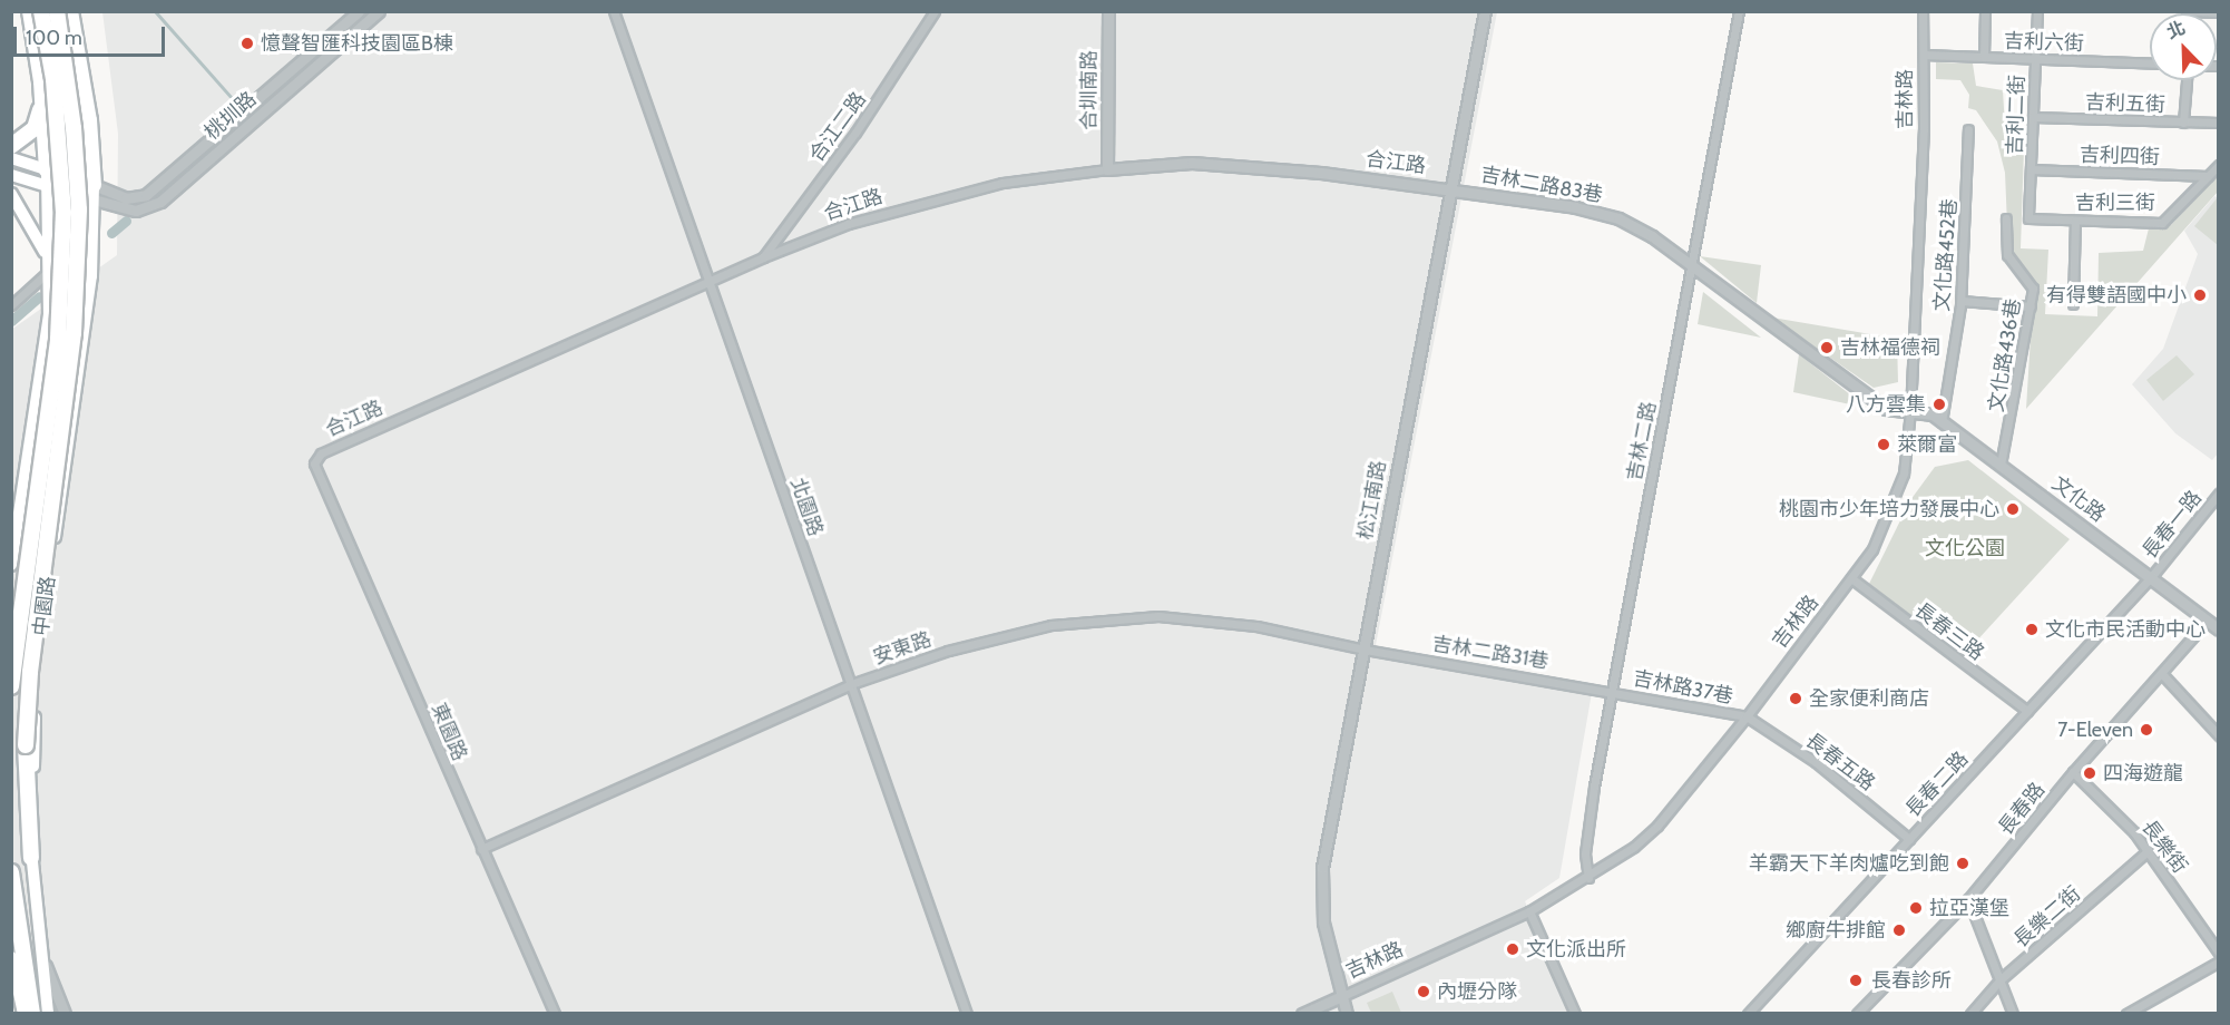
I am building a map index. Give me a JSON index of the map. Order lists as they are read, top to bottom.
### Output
{
  "streets": {
    "main road": ["中園路"],
    "street": [
      "吉利六街",
      "合圳南路",
      "吉林路",
      "吉利五街",
      "吉利二街",
      "桃圳路",
      "合江二路",
      "吉利四街",
      "合江路",
      "吉林二路83巷",
      "吉利三街",
      "文化路452巷",
      "文化路436巷",
      "吉林二路",
      "文化路",
      "松江南路",
      "北園路",
      "長春一路",
      "長春三路",
      "安東路",
      "吉林二路31巷",
      "吉林路37巷",
      "東園路",
      "長春五路",
      "長春二路",
      "長春路",
      "長樂街",
      "長樂二街"
    ]
  },
  "crossings": [
    ["吉利六街", "吉林路"],
    ["吉利六街", "吉利二街"],
    ["合圳南路", "合江路"],
    ["吉林路", "吉林二路83巷"],
    ["吉林路", "吉林二路"],
    ["吉林路", "文化路"],
    ["吉林路", "松江南路"],
    ["吉林路", "長春三路"],
    ["吉林路", "吉林路37巷"],
    ["吉林路", "長春五路"],
    ["吉利五街", "吉利二街"],
    ["吉利二街", "吉利四街"],
    ["吉利二街", "吉利三街"],
    ["桃圳路", "中園路"],
    ["合江二路", "合江路"],
    ["吉利四街", "吉利三街"],
    ["合江路", "吉林二路83巷"],
    ["合江路", "松江南路"],
    ["合江路", "北園路"],
    ["合江路", "東園路"],
    ["吉林二路83巷", "吉林二路"],
    ["吉林二路83巷", "文化路"],
    ["吉林二路83巷", "松江南路"],
    ["文化路452巷", "文化路"],
    ["文化路436巷", "文化路"],
    ["吉林二路", "吉林二路31巷"],
    ["吉林二路", "吉林路37巷"],
    ["文化路", "長春一路"],
    ["文化路", "長春二路"],
    ["文化路", "長春路"],
    ["松江南路", "安東路"],
    ["松江南路", "吉林二路31巷"],
    ["北園路", "安東路"],
    ["長春一路", "長春二路"],
    ["長春三路", "長春二路"],
    ["安東路", "吉林二路31巷"],
    ["安東路", "東園路"],
    ["吉林二路31巷", "吉林路37巷"],
    ["吉林路37巷", "長春五路"],
    ["長春五路", "長春二路"],
    ["長春路", "長樂街"],
    ["長樂街", "長樂二街"]
  ],
  "parks": ["文化公園"],
  "places": [
    "憶聲智匯科技園區B棟",
    "有得雙語國中小",
    "吉林福德祠",
    "八方雲集",
    "萊爾富",
    "桃園市少年培力發展中心",
    "文化市民活動中心",
    "全家便利商店",
    "7-Eleven",
    "四海遊龍",
    "羊霸天下羊肉爐吃到飽",
    "拉亞漢堡",
    "鄉廚牛排館",
    "文化派出所",
    "長春診所",
    "內壢分隊"
  ],
  "scale_bar": "100 m",
  "north": "top left"
}
